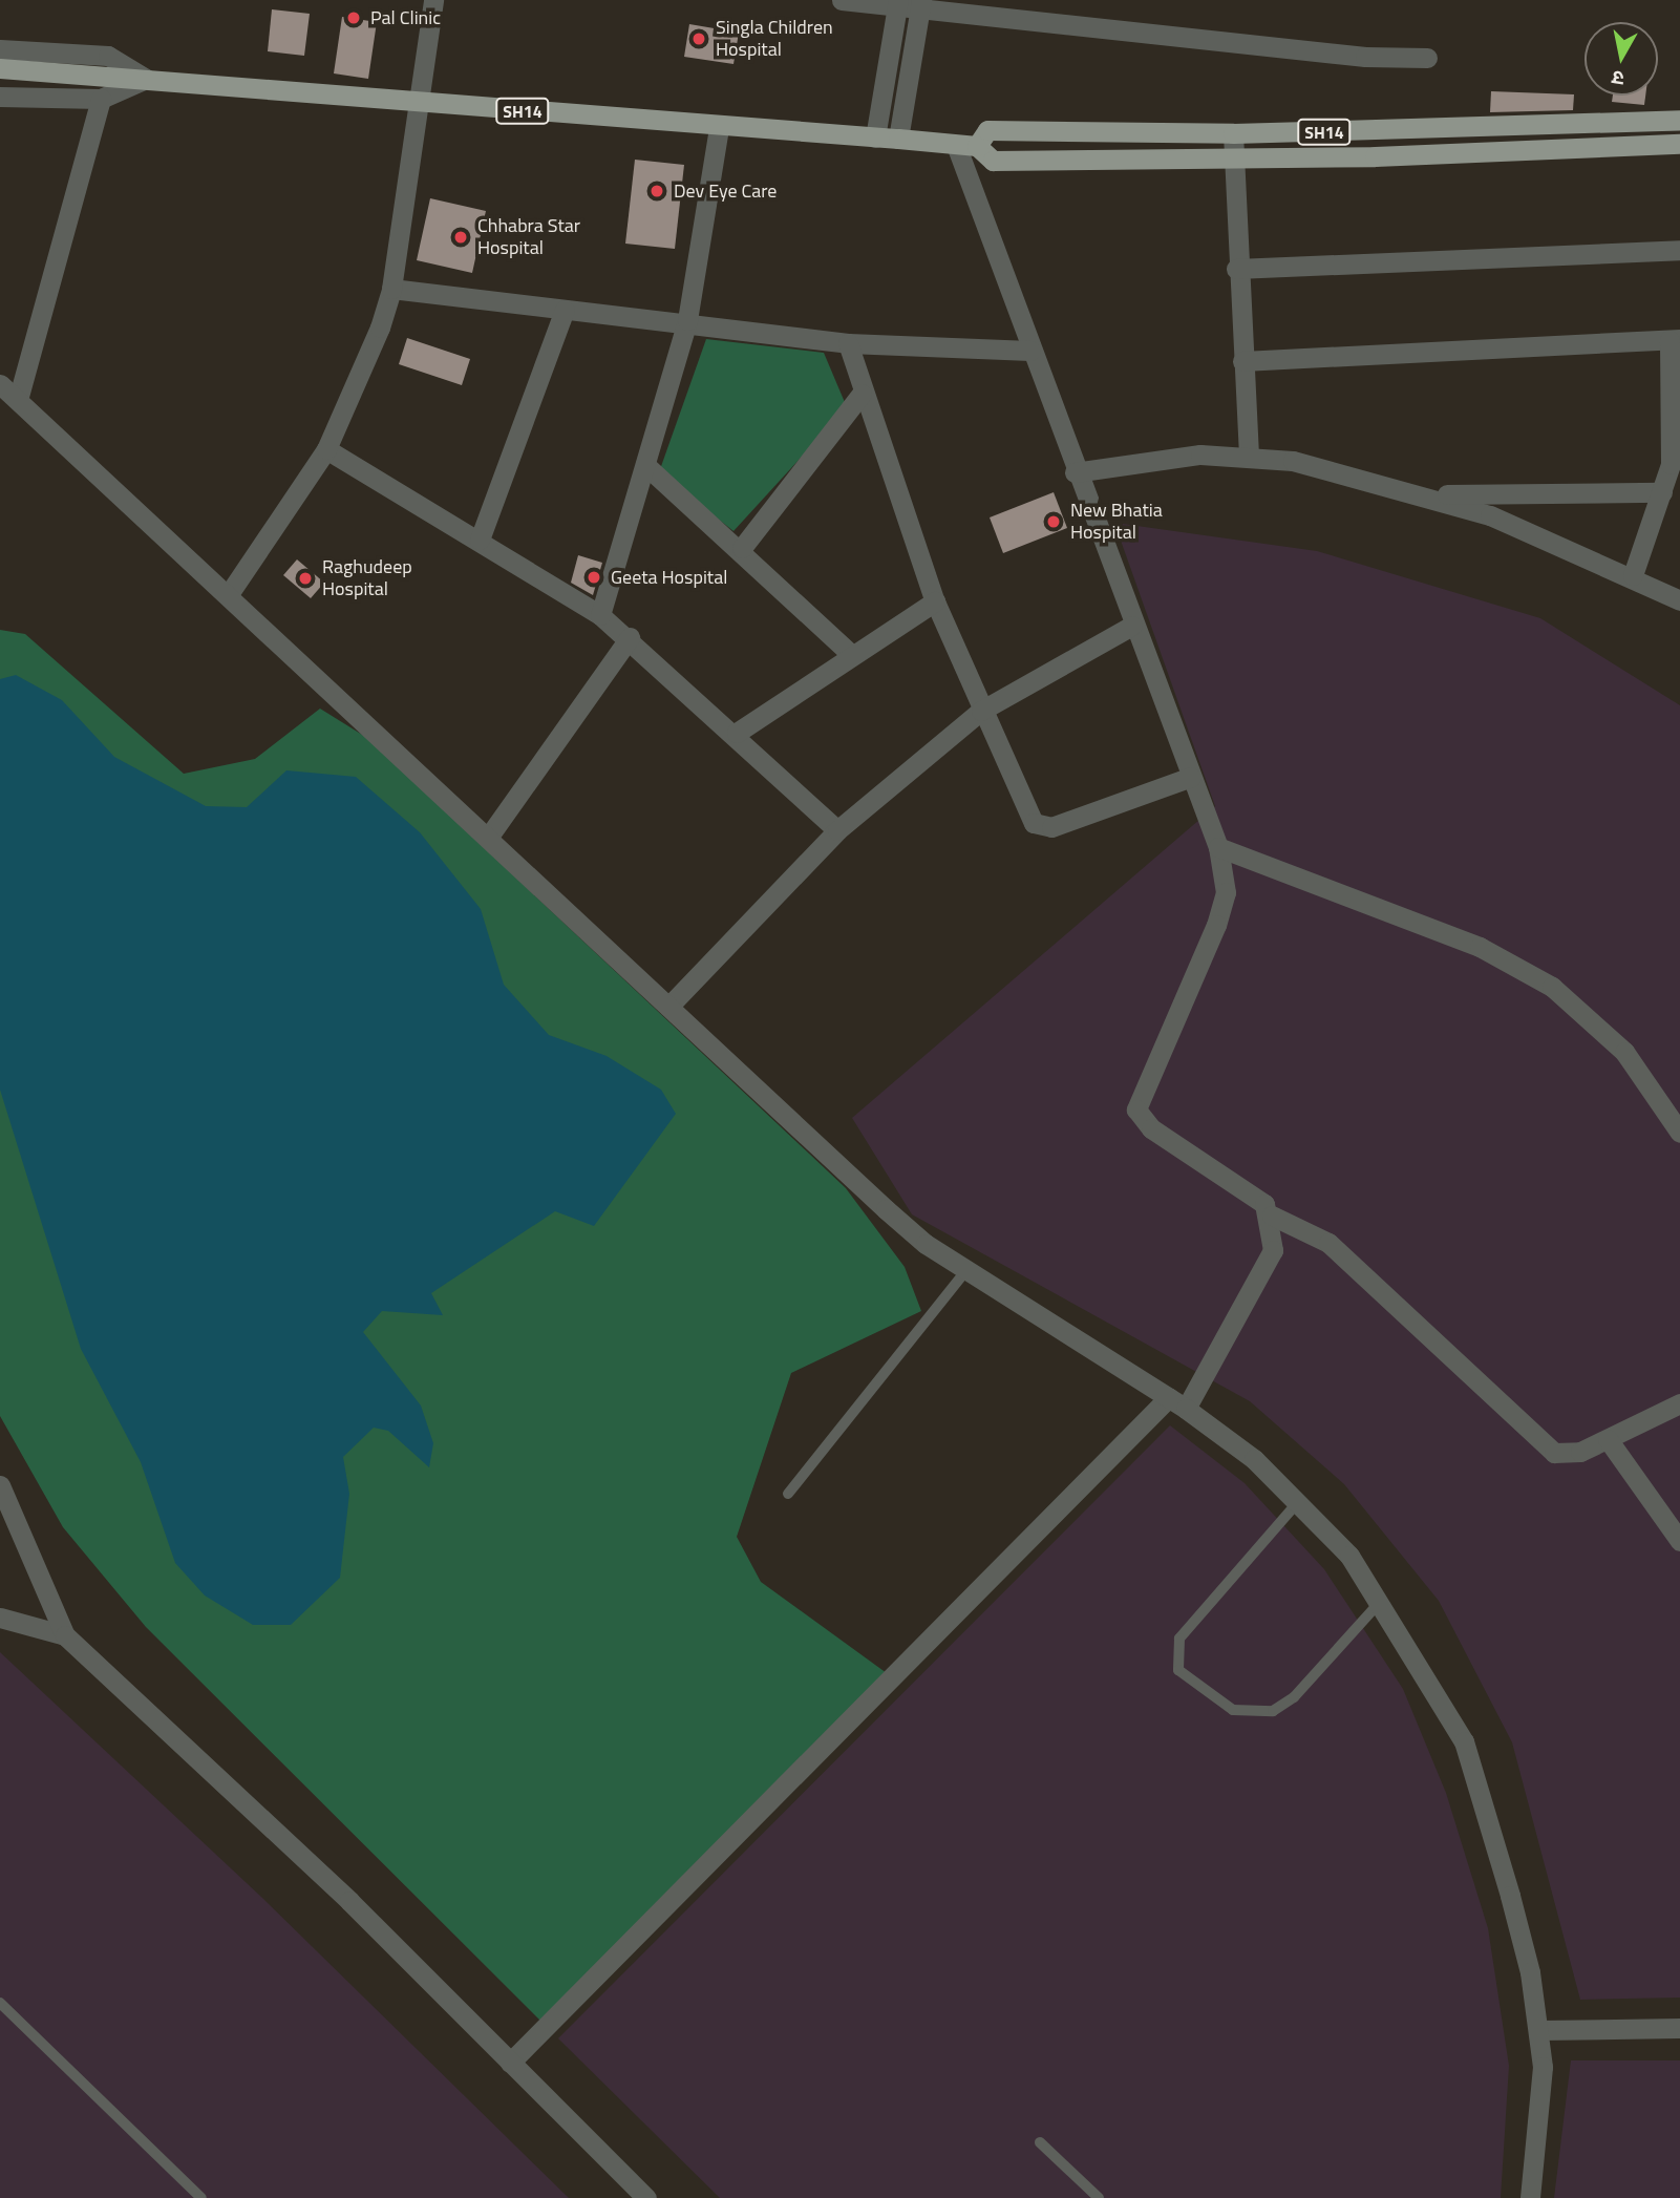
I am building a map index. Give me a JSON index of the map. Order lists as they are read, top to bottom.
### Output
{
  "streets": {
    "main road": ["SH14"]
  },
  "places": [
    "Pal Clinic",
    "Singla Children Hospital",
    "Dev Eye Care",
    "Chhabra Star Hospital",
    "New Bhatia Hospital",
    "Geeta Hospital",
    "Raghudeep Hospital"
  ],
  "north": "bottom"
}
